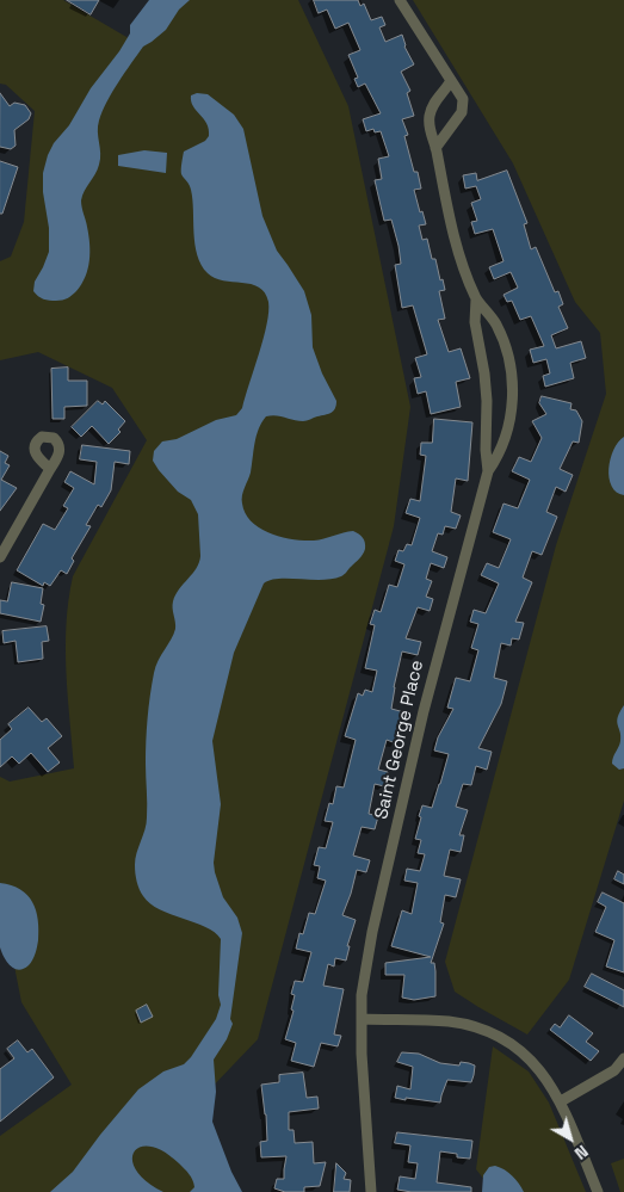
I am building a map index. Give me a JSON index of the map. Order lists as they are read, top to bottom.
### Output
{
  "streets": {
    "street": ["Saint George Place"]
  },
  "north": "bottom right"
}
